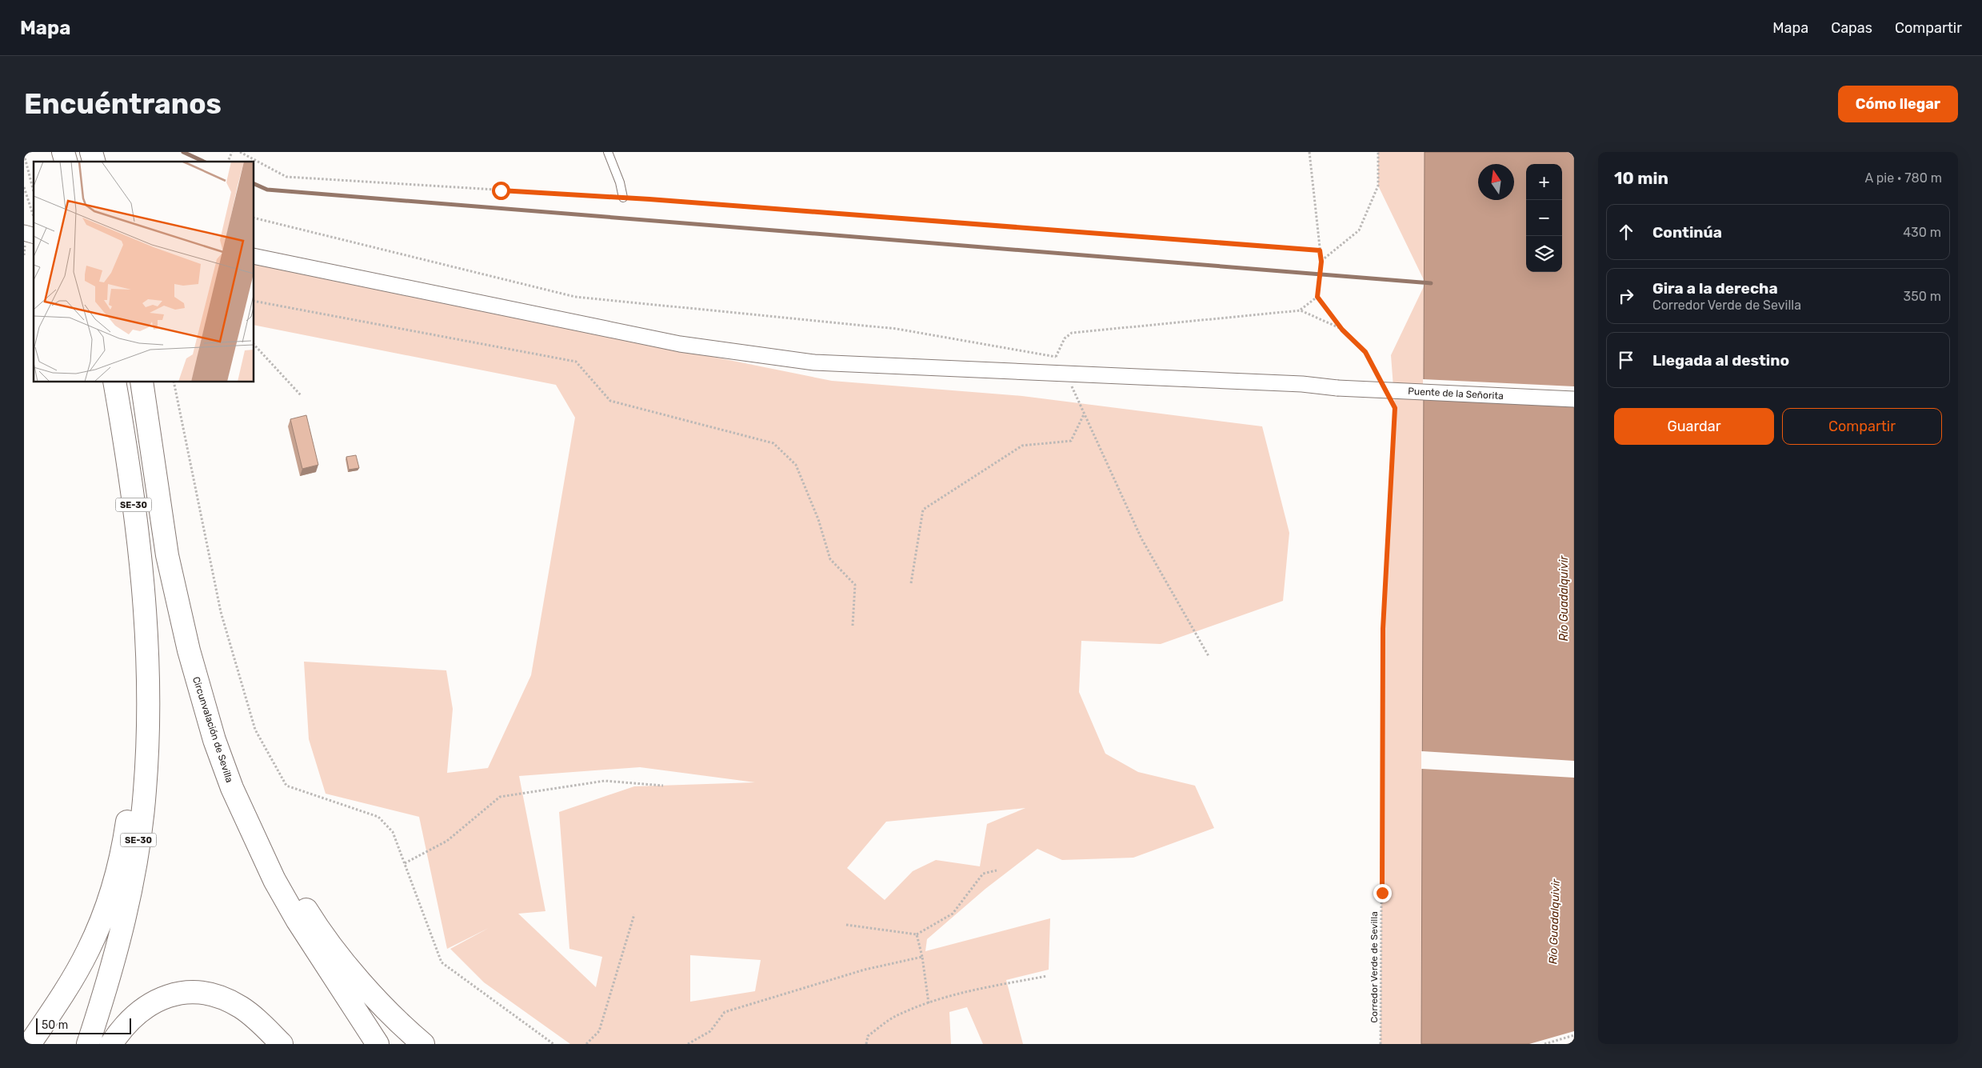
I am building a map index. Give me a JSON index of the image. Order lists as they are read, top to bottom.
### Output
{
  "streets": {
    "highway": ["SE-30", "Circunvalación de Sevilla"],
    "street": ["Puente de la Señorita"],
    "path": ["Corredor Verde de Sevilla"]
  },
  "water": ["Río Guadalquivir"],
  "scale_bar": "50 m",
  "north": "top",
  "page": {
    "header": "Mapa",
    "nav": ["Mapa", "Capas", "Compartir"],
    "buttons": [
      "Cómo llegar",
      ["Guardar", "Compartir"]
    ],
    "title": "Encuéntranos",
    "heading": ["10 min", "A pie · 780 m"],
    "map_buttons": ["+", "−"],
    "list": [
      ["Continúa", "430 m"],
      ["Gira a la derecha", "Corredor Verde de Sevilla", "350 m"],
      "Llegada al destino"
    ],
    "scale": "50 m"
  }
}
